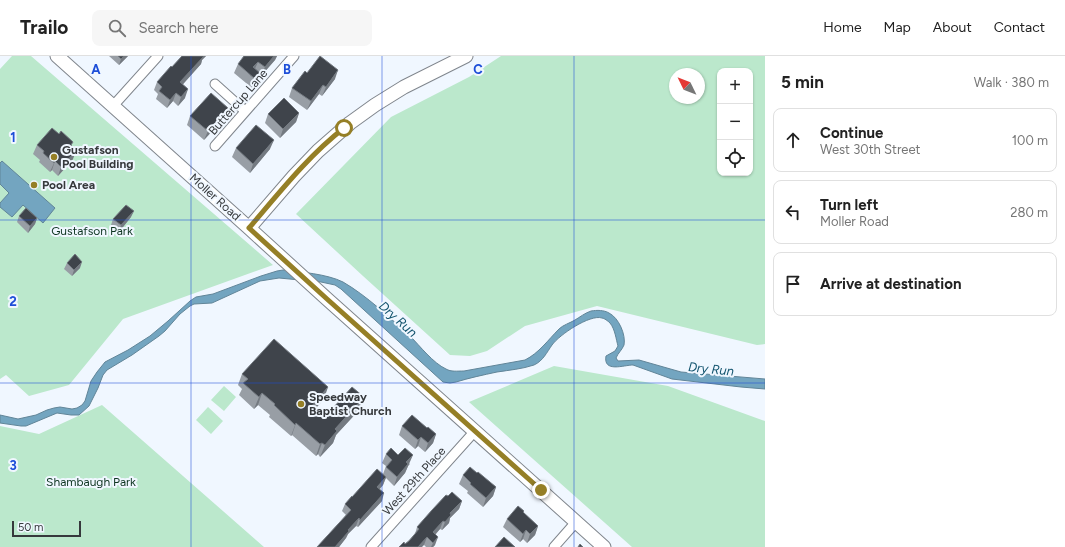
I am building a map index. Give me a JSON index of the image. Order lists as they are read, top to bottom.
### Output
{
  "streets": {
    "street": ["Buttercup Lane", "Moller Road", "West 29th Place"]
  },
  "crossings": [
    ["Moller Road", "West 29th Place"]
  ],
  "water": ["Dry Run"],
  "parks": ["Gustafson Park", "Shambaugh Park"],
  "places": ["Gustafson Pool Building", "Pool Area", "Speedway Baptist Church"],
  "scale_bar": "50 m",
  "north": "top left",
  "page": {
    "header": "Trailo",
    "search": "Search here",
    "nav": [
      "Home",
      "Map",
      "About",
      "Contact"
    ],
    "heading": ["5 min", "Walk · 380 m"],
    "map_buttons": ["+", "−"],
    "list": [
      ["Continue", "West 30th Street", "100 m"],
      ["Turn left", "Moller Road", "280 m"],
      "Arrive at destination"
    ],
    "scale": "50 m"
  },
  "grid": {
    "columns": ["A", "B", "C"],
    "rows": ["1", "2", "3"]
  }
}
